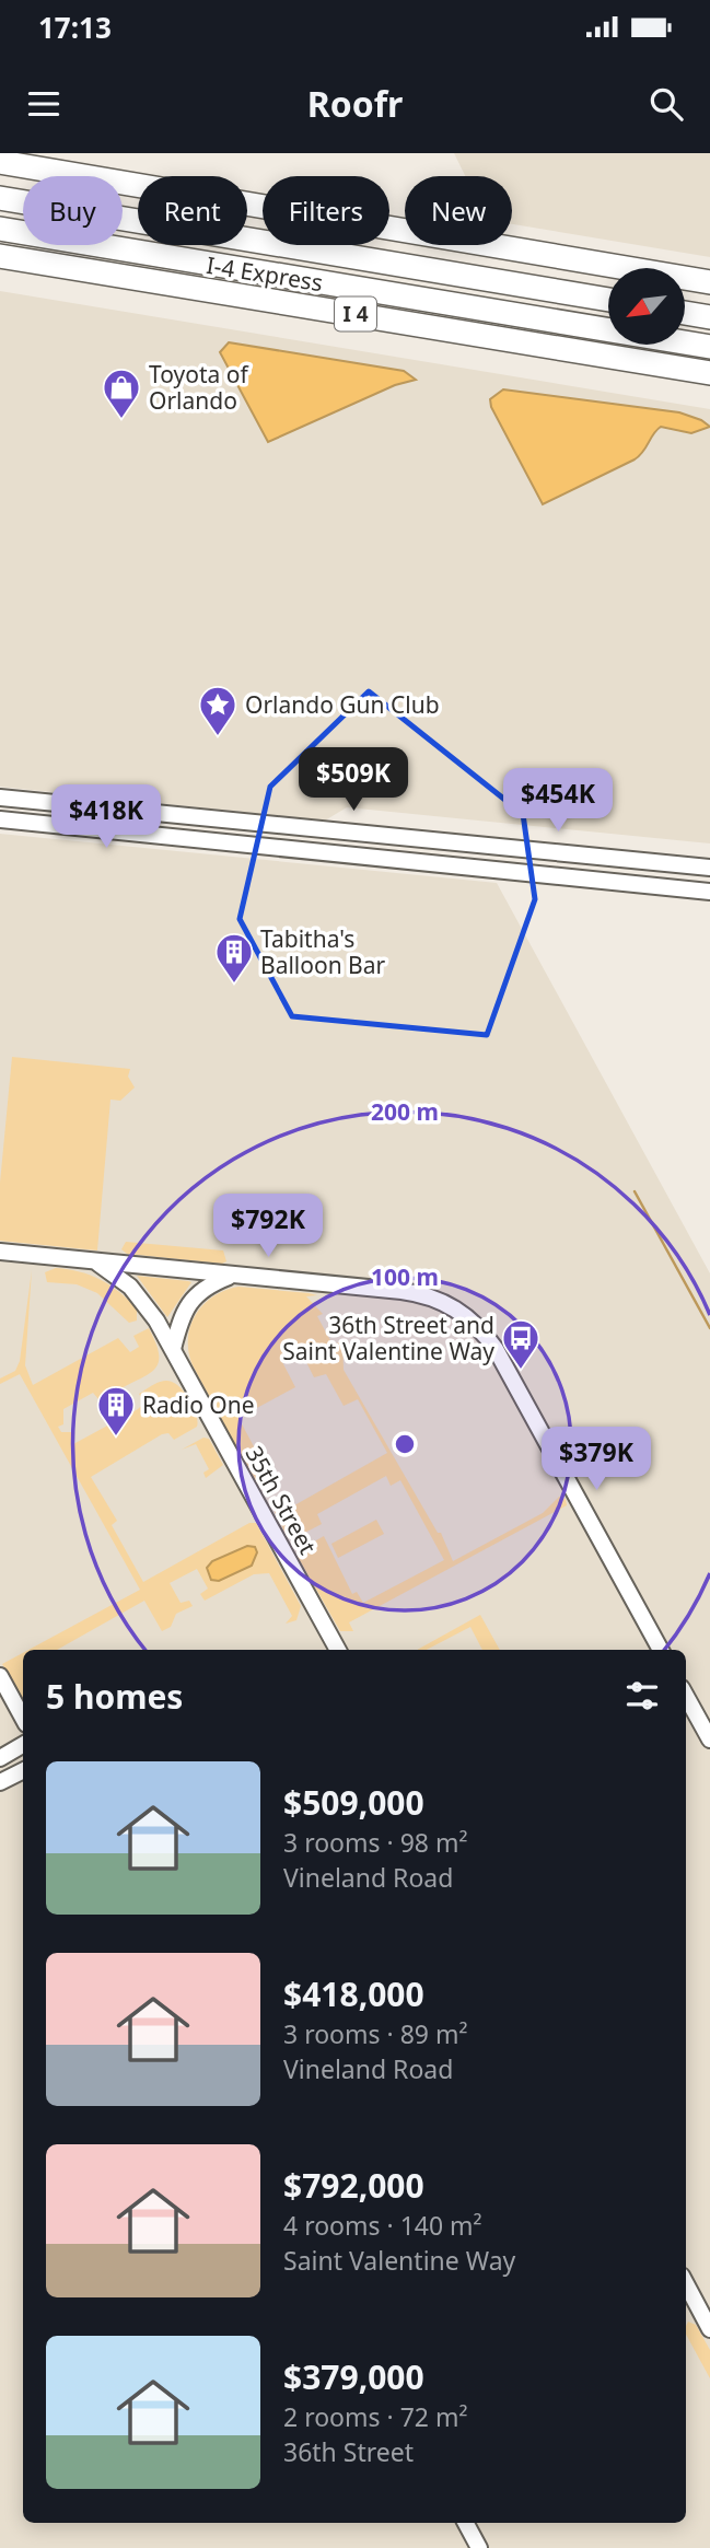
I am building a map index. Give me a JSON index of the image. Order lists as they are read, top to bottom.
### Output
{
  "streets": {
    "highway": ["I-4 Express", "I 4"],
    "street": ["35th Street"]
  },
  "places": {
    "shop": ["Toyota of Orlando"],
    "place": ["Orlando Gun Club"],
    "building": ["Tabitha's Balloon Bar", "Radio One"],
    "bus stop": ["36th Street and Saint Valentine Way"]
  },
  "north": "bottom left",
  "page": {
    "status": "17:13",
    "header": "Roofr",
    "chip": [
      "Buy",
      "Rent",
      "Filters",
      "New"
    ],
    "price": [
      "$509K",
      "$454K",
      "$418K",
      "$792K",
      "$379K"
    ],
    "heading": "5 homes",
    "list": [
      {
        "name": "$509,000",
        "note": "3 rooms · 98 m² · Vineland Road"
      },
      {
        "name": "$418,000",
        "note": "3 rooms · 89 m² · Vineland Road"
      },
      {
        "name": "$792,000",
        "note": "4 rooms · 140 m² · Saint Valentine Way"
      },
      {
        "name": "$379,000",
        "note": "2 rooms · 72 m² · 36th Street"
      }
    ]
  },
  "rings": ["200 m", "100 m"]
}
